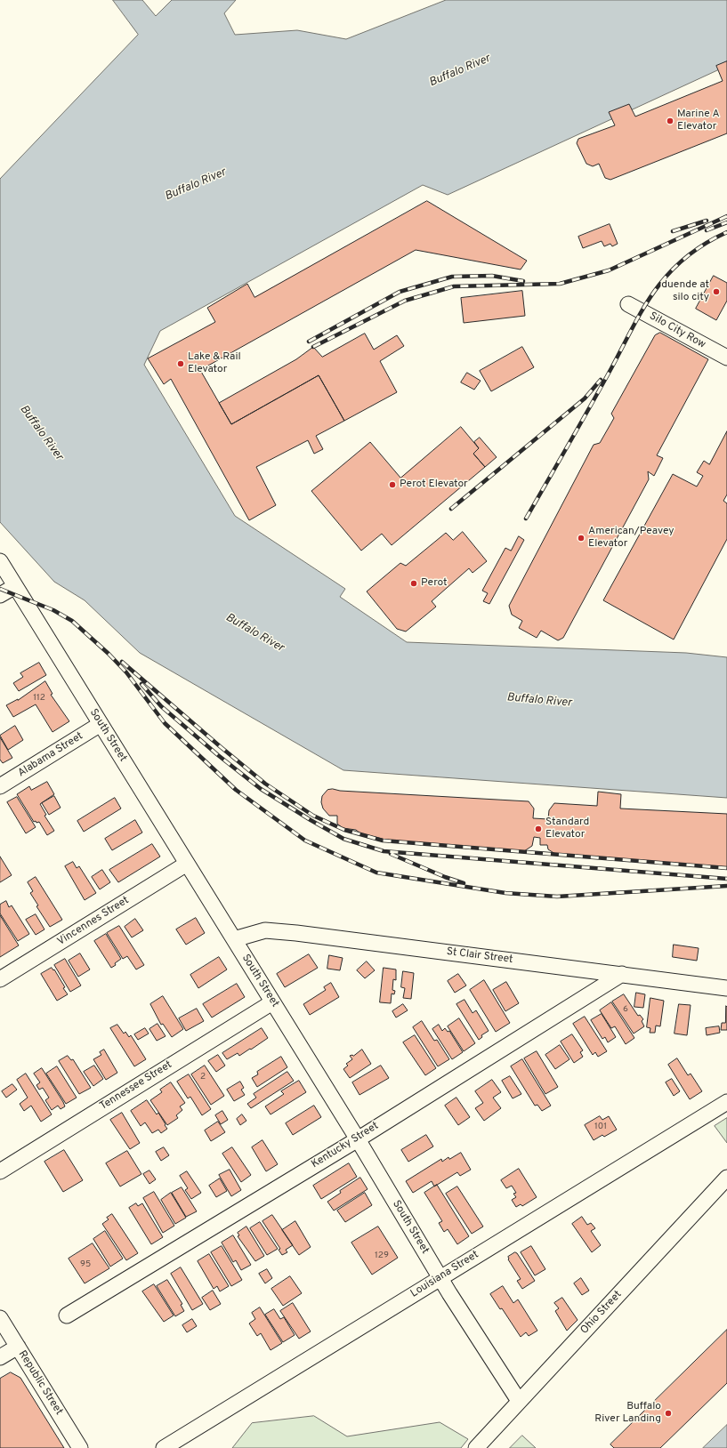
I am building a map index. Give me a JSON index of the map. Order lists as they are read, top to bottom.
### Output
{
  "streets": {
    "street": [
      "Silo City Row",
      "South Street",
      "Alabama Street",
      "Vincennes Street",
      "St Clair Street",
      "Tennessee Street",
      "Kentucky Street",
      "Louisiana Street",
      "Ohio Street",
      "Republic Street"
    ]
  },
  "crossings": [
    ["South Street", "Alabama Street"],
    ["South Street", "Vincennes Street"],
    ["South Street", "St Clair Street"],
    ["South Street", "Tennessee Street"],
    ["South Street", "Kentucky Street"],
    ["South Street", "Louisiana Street"],
    ["South Street", "Ohio Street"],
    ["St Clair Street", "Kentucky Street"]
  ],
  "water": ["Buffalo River"],
  "places": [
    "Marine A Elevator",
    "duende at silo city",
    "Lake & Rail Elevator",
    "Perot Elevator",
    "American/Peavey Elevator",
    "Perot",
    "Standard Elevator",
    "Buffalo River Landing"
  ],
  "house_numbers": [
    "112",
    "6",
    "2",
    "101",
    "129",
    "95"
  ]
}
